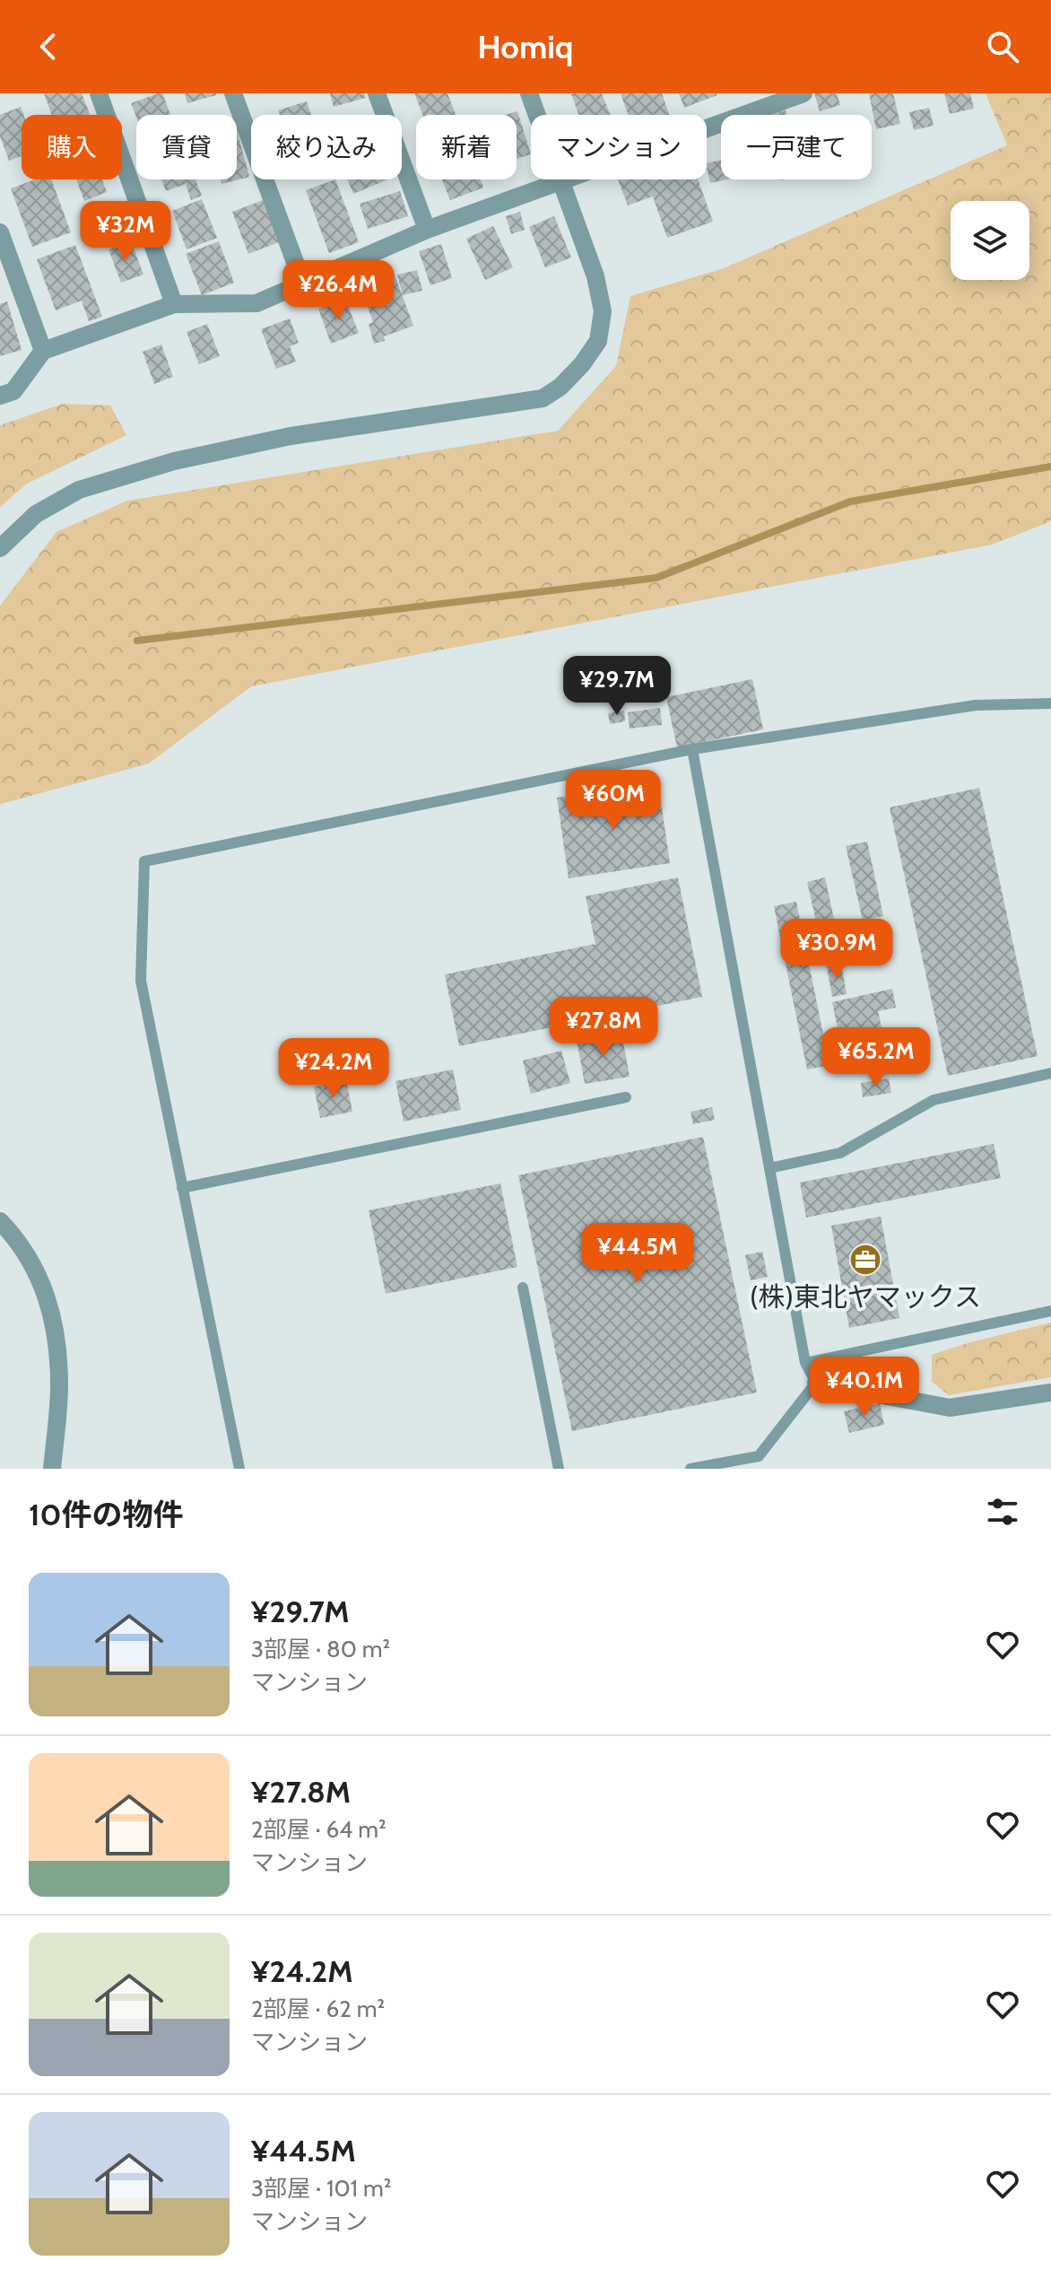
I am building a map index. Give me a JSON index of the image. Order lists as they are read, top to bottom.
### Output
{
  "places": {
    "office": ["(株)東北ヤマックス"]
  },
  "page": {
    "header": "Homiq",
    "chip": [
      "購入",
      "賃貸",
      "絞り込み",
      "新着",
      "マンション",
      "一戸建て"
    ],
    "price": [
      "¥32M",
      "¥26.4M",
      "¥29.7M",
      "¥60M",
      "¥30.9M",
      "¥27.8M",
      "¥65.2M",
      "¥24.2M",
      "¥44.5M",
      "¥40.1M"
    ],
    "heading": "10件の物件",
    "list": [
      {
        "name": "¥29.7M",
        "note": "3部屋 · 80 m² · マンション"
      },
      {
        "name": "¥27.8M",
        "note": "2部屋 · 64 m² · マンション"
      },
      {
        "name": "¥24.2M",
        "note": "2部屋 · 62 m² · マンション"
      },
      {
        "name": "¥44.5M",
        "note": "3部屋 · 101 m² · マンション"
      }
    ]
  }
}
